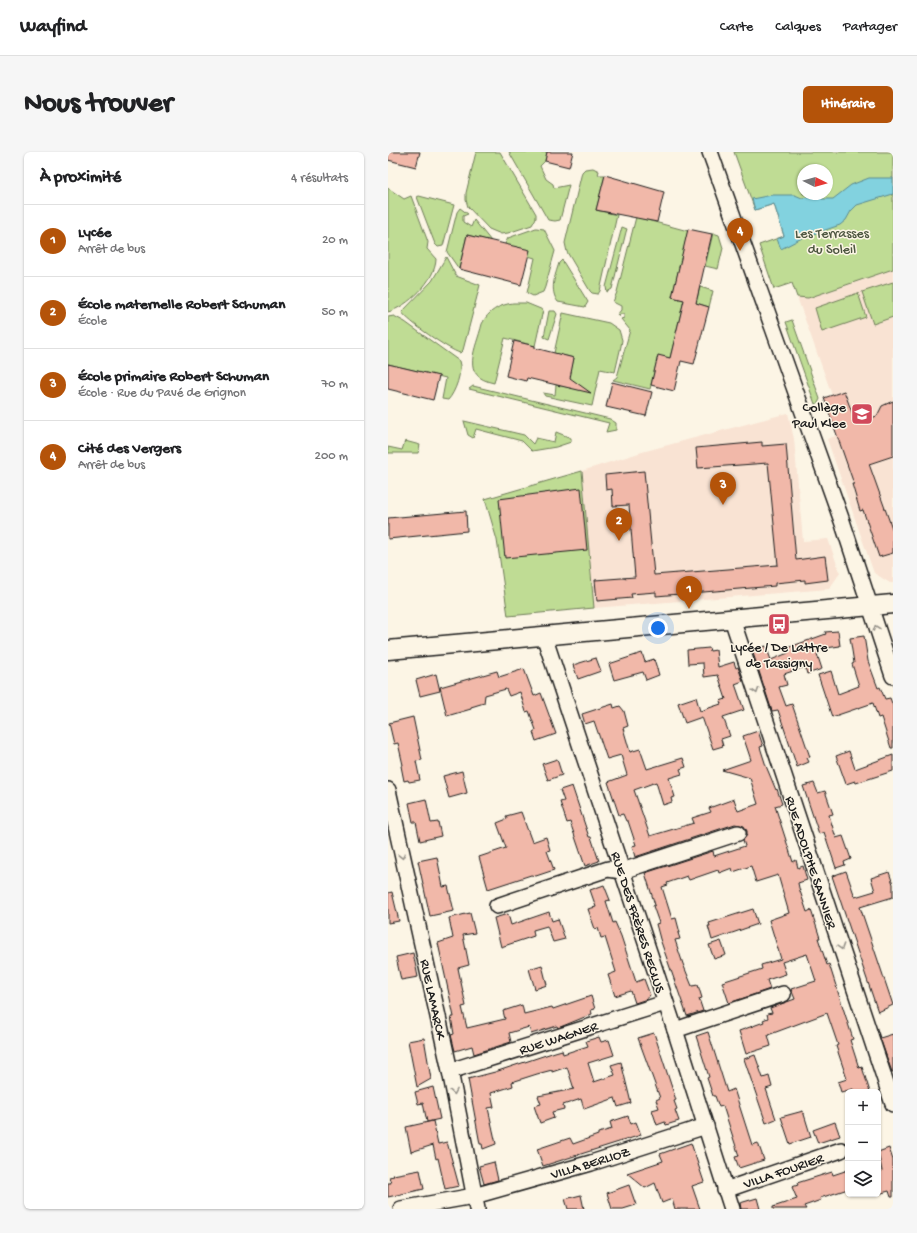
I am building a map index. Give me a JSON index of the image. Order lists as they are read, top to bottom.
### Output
{
  "streets": {
    "street": [
      "RUE ADOLPHE SANNIER",
      "RUE DES FRÈRES RECLUS",
      "RUE LAMARCK",
      "RUE WAGNER",
      "VILLA BERLIOZ",
      "VILLA FOURIER"
    ]
  },
  "crossings": [
    ["RUE DES FRÈRES RECLUS", "RUE WAGNER"],
    ["RUE DES FRÈRES RECLUS", "VILLA BERLIOZ"],
    ["RUE DES FRÈRES RECLUS", "VILLA FOURIER"],
    ["RUE LAMARCK", "RUE WAGNER"],
    ["RUE LAMARCK", "VILLA BERLIOZ"]
  ],
  "one_way": ["RUE ADOLPHE SANNIER", "RUE LAMARCK"],
  "parks": ["Les Terrasses du Soleil"],
  "places": {
    "school or university": ["Collège Paul Klee"],
    "bus stop": ["Lycée / De Lattre de Tassigny"]
  },
  "north": "right",
  "page": {
    "header": "Wayfind",
    "nav": ["Carte", "Calques", "Partager"],
    "buttons": "Itinéraire",
    "title": "Nous trouver",
    "heading": ["À proximité", "4 résultats"],
    "list": [
      {
        "mark": "1",
        "name": "Lycée",
        "note": "Arrêt de bus",
        "value": "20 m"
      },
      {
        "mark": "2",
        "name": "École maternelle Robert Schuman",
        "note": "École",
        "value": "50 m"
      },
      {
        "mark": "3",
        "name": "École primaire Robert Schuman",
        "note": "École · Rue du Pavé de Grignon",
        "value": "70 m"
      },
      {
        "mark": "4",
        "name": "Cité des Vergers",
        "note": "Arrêt de bus",
        "value": "200 m"
      }
    ],
    "pins": [
      "4",
      "3",
      "2",
      "1"
    ],
    "map_buttons": ["+", "−"]
  }
}
